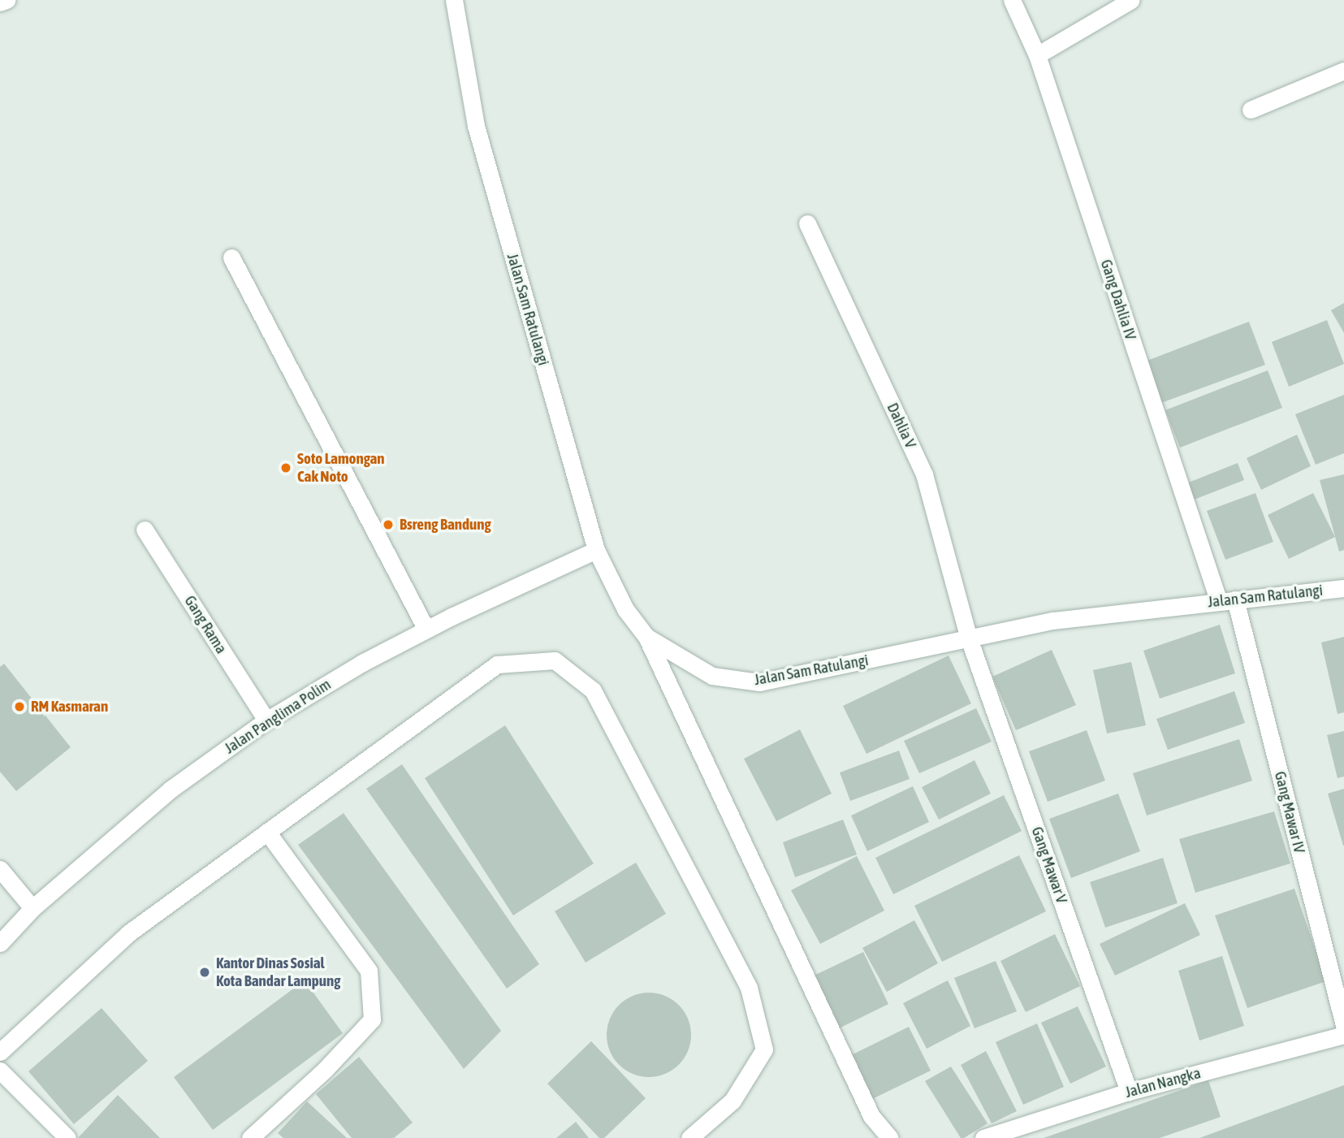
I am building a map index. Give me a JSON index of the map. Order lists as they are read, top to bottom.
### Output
{
  "streets": {
    "street": [
      "Gang Dahlia IV",
      "Jalan Sam Ratulangi",
      "Dahlia V",
      "Gang Rama",
      "Jalan Panglima Polim",
      "Gang Mawar IV",
      "Gang Mawar V",
      "Jalan Nangka"
    ]
  },
  "crossings": [
    ["Gang Dahlia IV", "Jalan Sam Ratulangi"],
    ["Gang Dahlia IV", "Gang Mawar IV"],
    ["Jalan Sam Ratulangi", "Dahlia V"],
    ["Jalan Sam Ratulangi", "Jalan Panglima Polim"],
    ["Jalan Sam Ratulangi", "Gang Mawar IV"],
    ["Jalan Sam Ratulangi", "Gang Mawar V"],
    ["Dahlia V", "Gang Mawar V"],
    ["Gang Rama", "Jalan Panglima Polim"],
    ["Gang Mawar V", "Jalan Nangka"]
  ],
  "places": [
    "Soto Lamongan Cak Noto",
    "Bsreng Bandung",
    "RM Kasmaran",
    "Kantor Dinas Sosial Kota Bandar Lampung"
  ]
}
